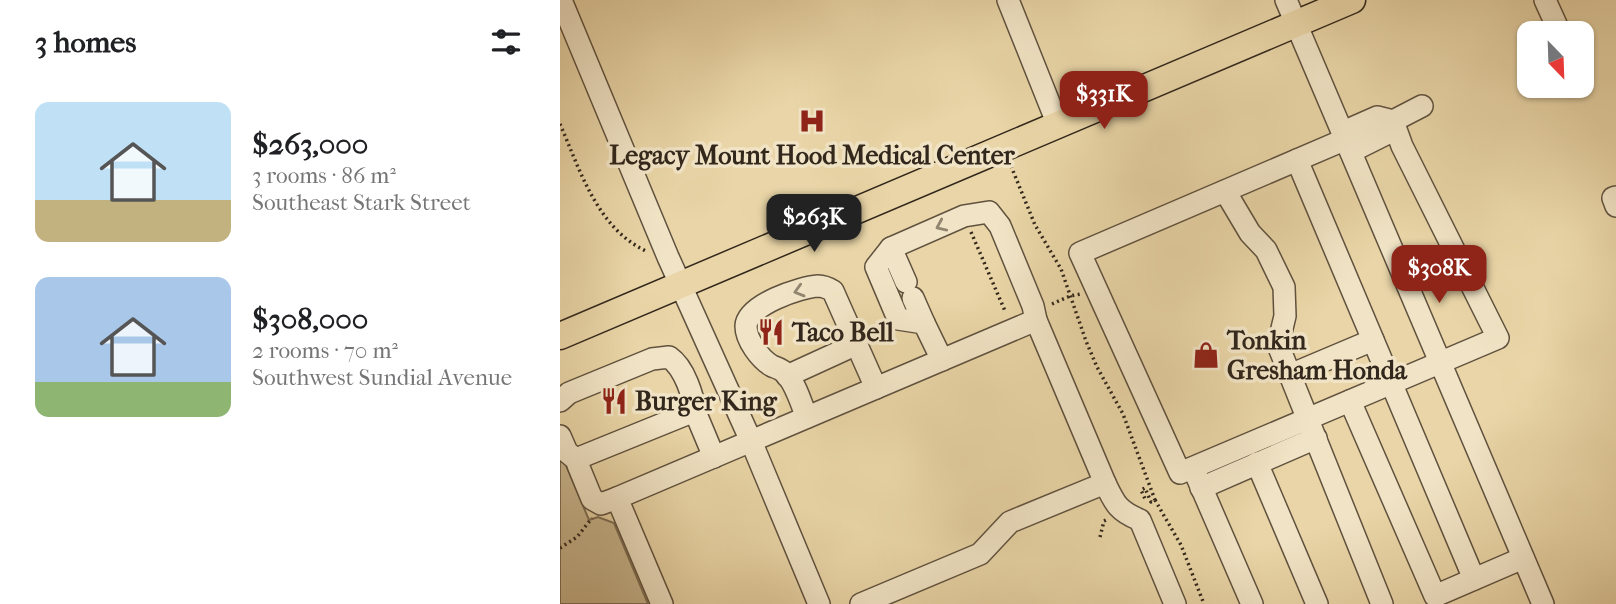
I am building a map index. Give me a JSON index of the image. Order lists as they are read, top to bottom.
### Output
{
  "places": {
    "hospital": ["Legacy Mount Hood Medical Center"],
    "restaurant": ["Taco Bell", "Burger King"],
    "shop": ["Tonkin Gresham Honda"]
  },
  "north": "bottom right",
  "page": {
    "heading": "3 homes",
    "price": ["$331K", "$263K", "$308K"],
    "list": [
      {
        "name": "$263,000",
        "note": "3 rooms · 86 m² · Southeast Stark Street"
      },
      {
        "name": "$308,000",
        "note": "2 rooms · 70 m² · Southwest Sundial Avenue"
      }
    ]
  }
}
